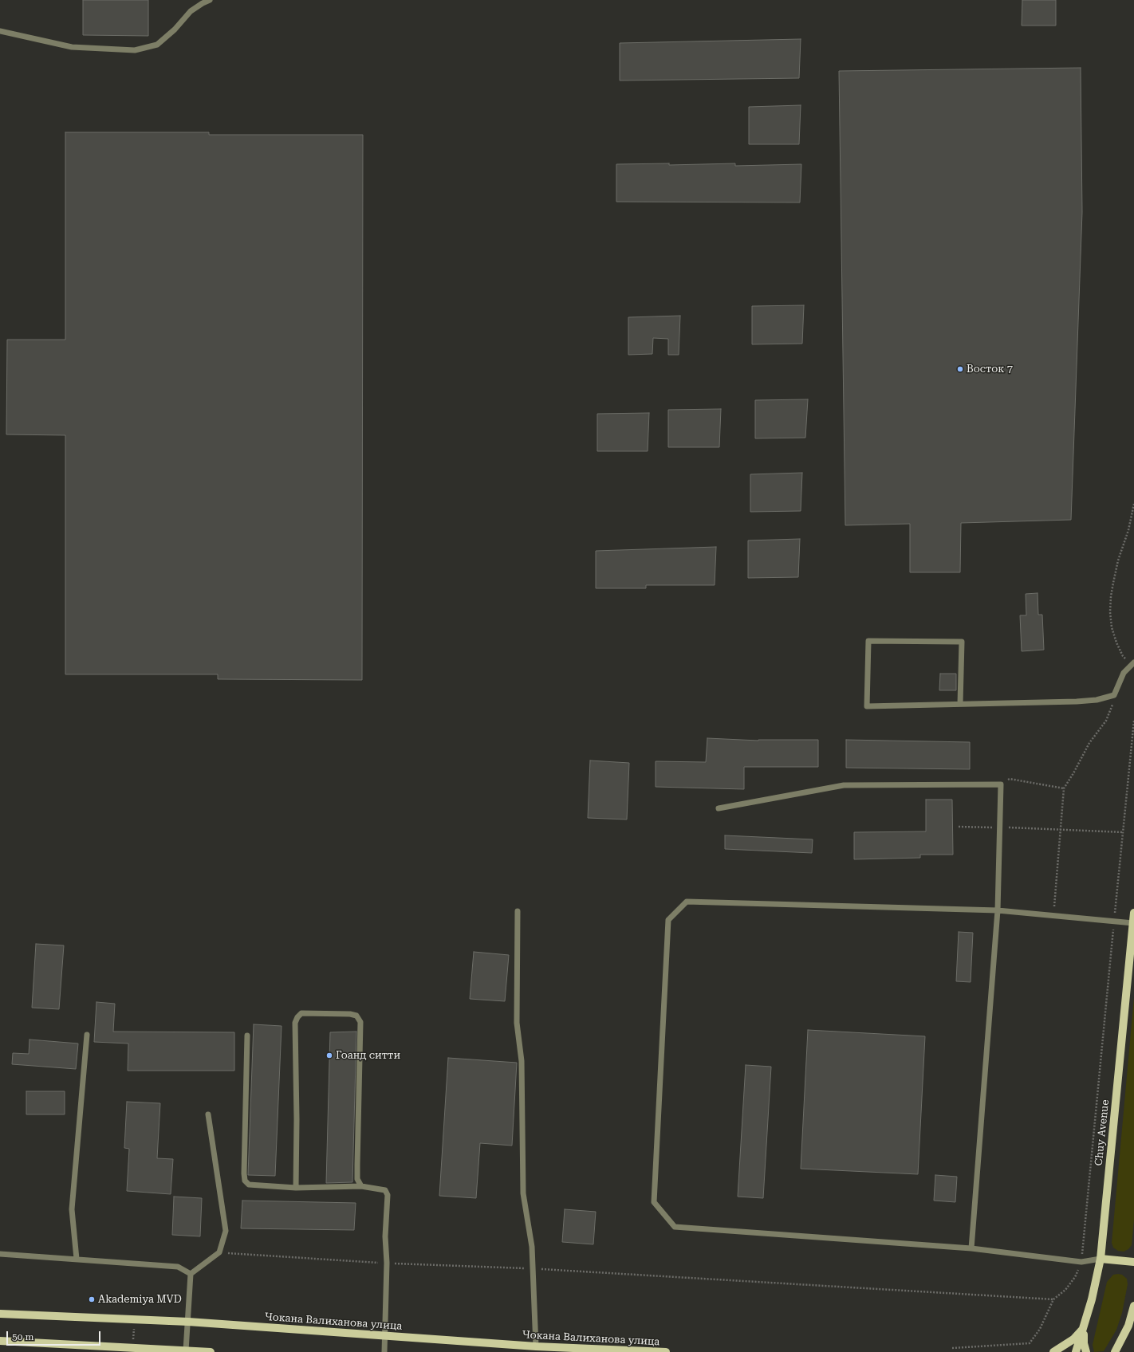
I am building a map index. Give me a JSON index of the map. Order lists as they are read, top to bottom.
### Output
{
  "streets": {
    "main road": ["Chuy Avenue", "Чокана Валиханова улица"]
  },
  "places": ["Восток 7", "Гоанд ситти", "Akademiya MVD"],
  "scale_bar": "50 m"
}
